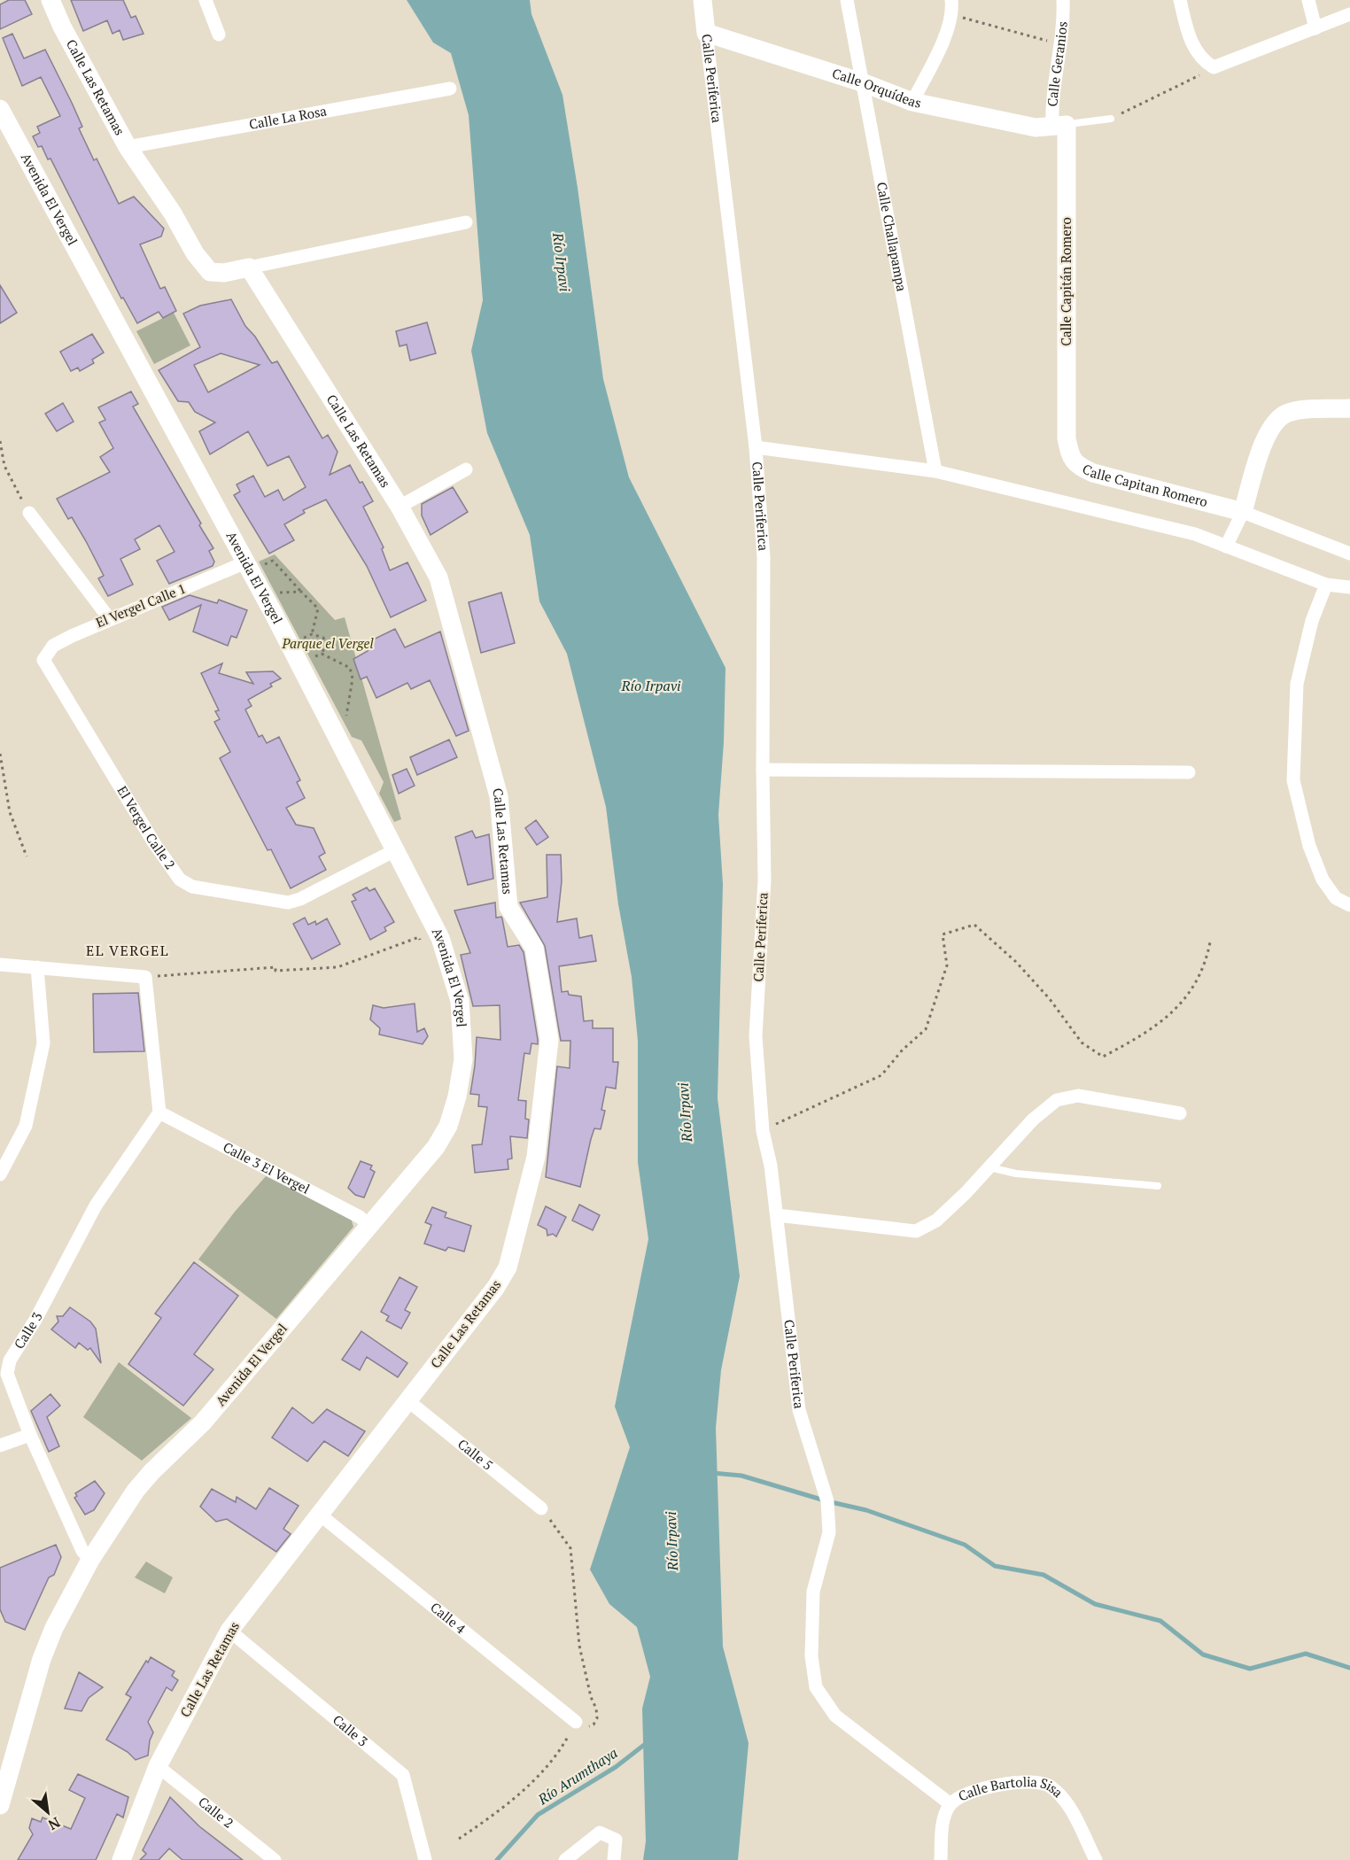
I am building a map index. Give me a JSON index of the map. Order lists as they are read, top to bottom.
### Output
{
  "streets": {
    "street": [
      "Calle Geranios",
      "Calle Periferica",
      "Calle Las Retamas",
      "Calle Orquídeas",
      "Calle La Rosa",
      "Avenida El Vergel",
      "Calle Challapampa",
      "Calle Capitán Romero",
      "Calle Capitan Romero",
      "El Vergel Calle 1",
      "El Vergel Calle 2",
      "Calle 3 El Vergel",
      "Calle 3",
      "Calle 5",
      "Calle 4",
      "Calle Bartolia Sisa",
      "Calle 2"
    ]
  },
  "crossings": [
    ["Calle Geranios", "Calle Orquídeas"],
    ["Calle Geranios", "Calle Capitán Romero"],
    ["Calle Periferica", "Calle Orquídeas"],
    ["Calle Periferica", "Calle Bartolia Sisa"],
    ["Calle Las Retamas", "Calle La Rosa"],
    ["Calle Las Retamas", "Calle 3"],
    ["Calle Las Retamas", "Calle 5"],
    ["Calle Las Retamas", "Calle 4"],
    ["Calle Las Retamas", "Calle 2"],
    ["Calle Orquídeas", "Calle Challapampa"],
    ["Calle Orquídeas", "Calle Capitán Romero"],
    ["Avenida El Vergel", "El Vergel Calle 1"],
    ["Avenida El Vergel", "El Vergel Calle 2"],
    ["Avenida El Vergel", "Calle 3 El Vergel"],
    ["Avenida El Vergel", "Calle 3"],
    ["Calle Capitán Romero", "Calle Capitan Romero"],
    ["El Vergel Calle 1", "El Vergel Calle 2"],
    ["Calle 3 El Vergel", "Calle 3"]
  ],
  "districts": ["EL VERGEL"],
  "water": ["Río Irpavi", "Río Arumthaya"],
  "parks": ["Parque el Vergel"],
  "north": "bottom right"
}
